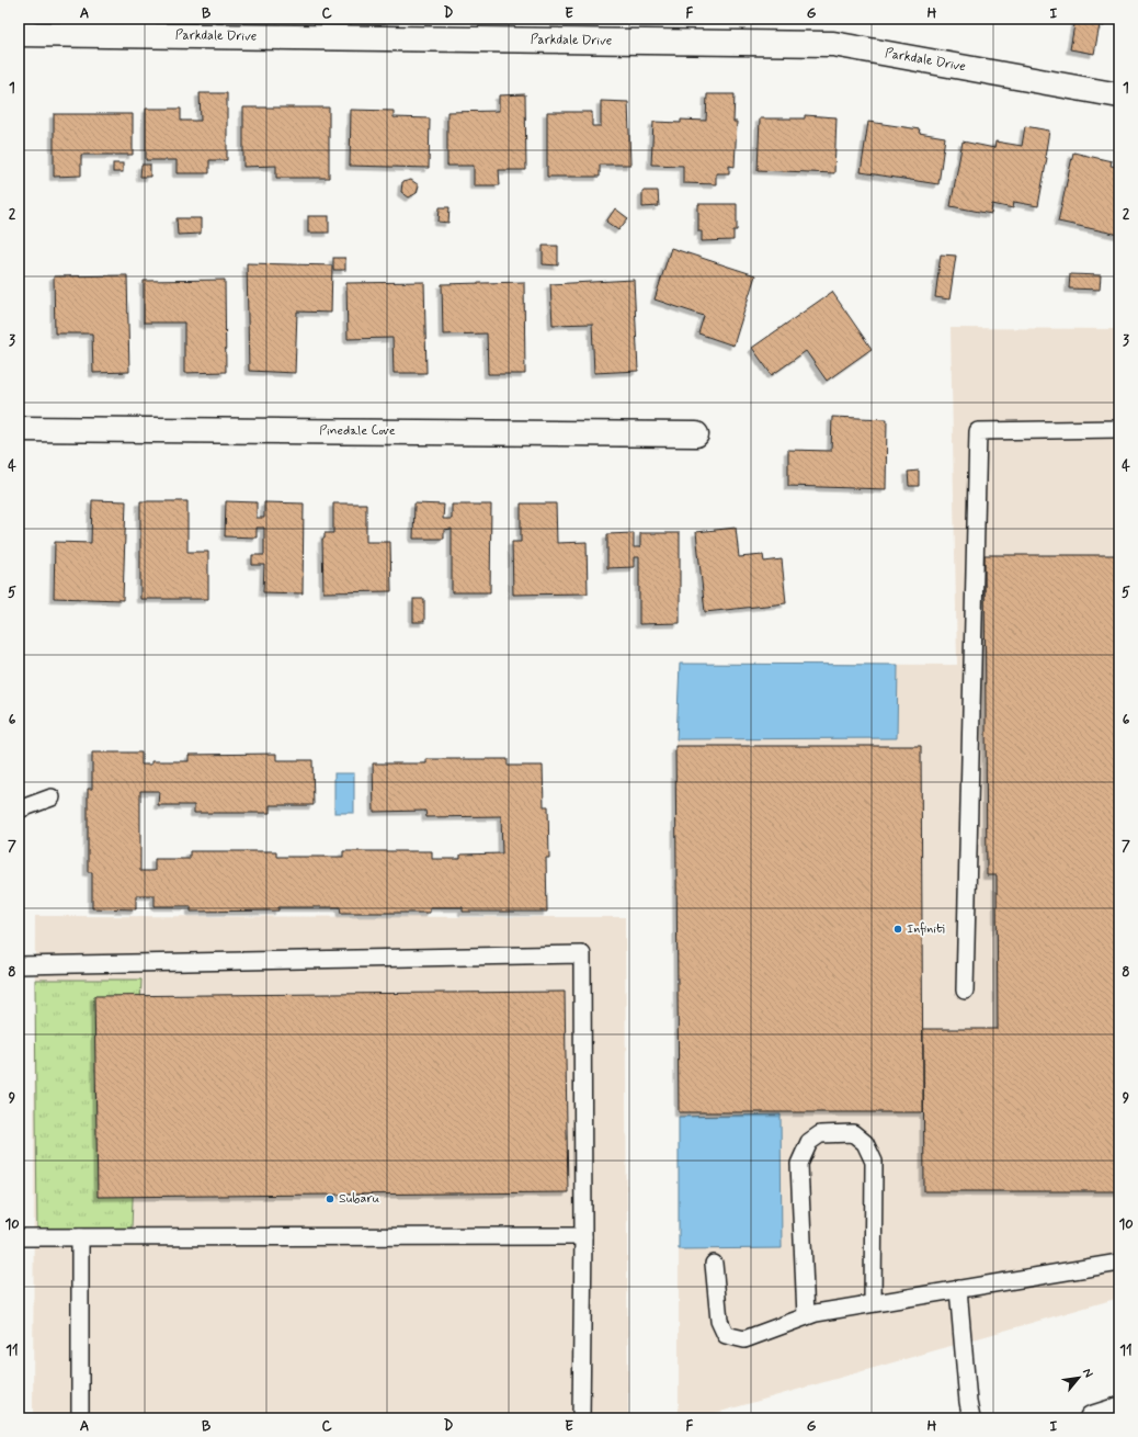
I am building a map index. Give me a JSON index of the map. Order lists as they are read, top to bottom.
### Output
{
  "streets": {
    "street": ["Parkdale Drive", "Pinedale Cove"]
  },
  "places": ["Infiniti", "Subaru"],
  "north": "top right",
  "grid": {
    "columns": [
      "A",
      "B",
      "C",
      "D",
      "E",
      "F",
      "G",
      "H",
      "I"
    ],
    "rows": [
      "1",
      "2",
      "3",
      "4",
      "5",
      "6",
      "7",
      "8",
      "9",
      "10",
      "11"
    ]
  }
}
